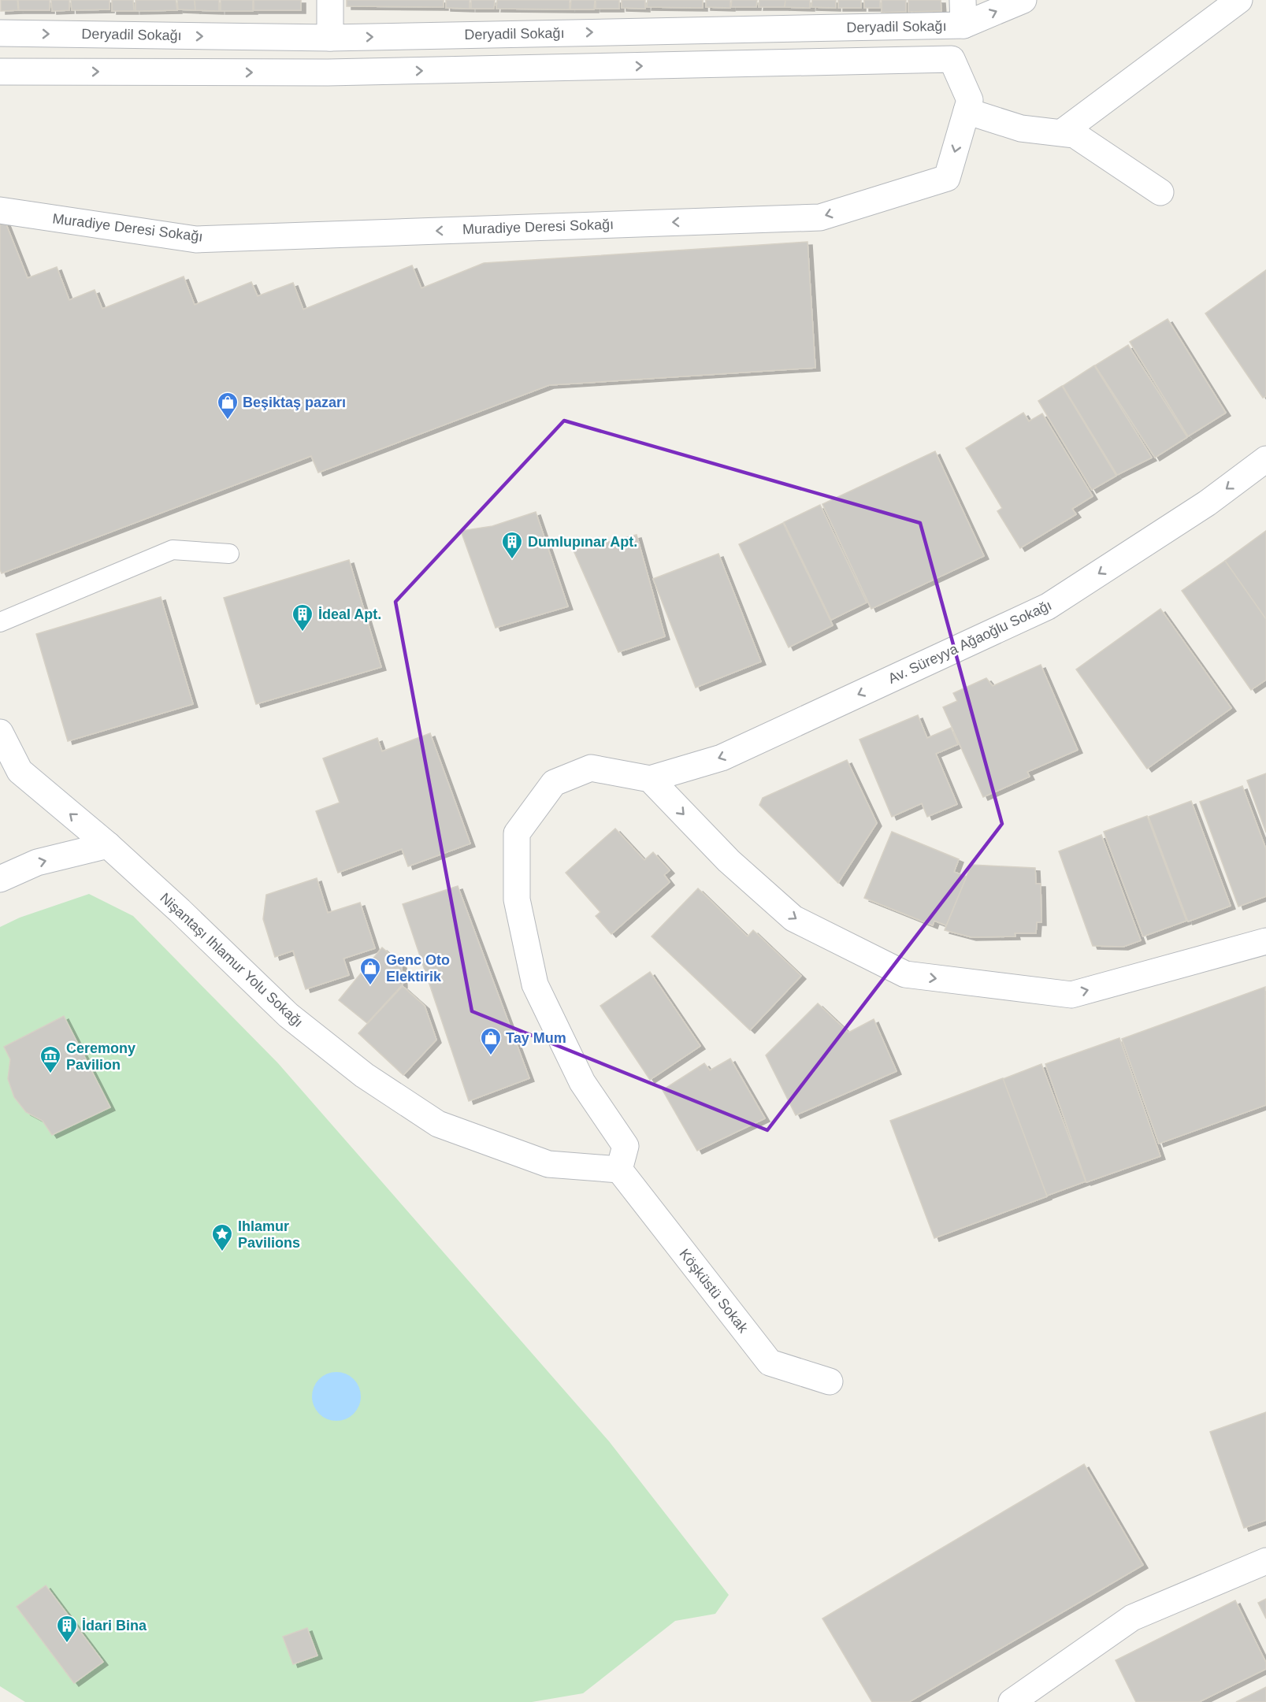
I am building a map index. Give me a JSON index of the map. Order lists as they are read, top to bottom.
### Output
{
  "streets": {
    "street": [
      "Deryadil Sokağı",
      "Muradiye Deresi Sokağı",
      "Av. Süreyya Ağaoğlu Sokağı",
      "Nişantaşı Ihlamur Yolu Sokağı",
      "Köşküstü Sokak"
    ]
  },
  "crossings": [
    ["Nişantaşı Ihlamur Yolu Sokağı", "Köşküstü Sokak"]
  ],
  "one_way": ["Deryadil Sokağı", "Av. Süreyya Ağaoğlu Sokağı"],
  "places": {
    "shop": ["Beşiktaş pazarı", "Genc Oto Elektirik", "Tay Mum"],
    "building": ["Dumlupınar Apt.", "İdeal Apt.", "İdari Bina"],
    "museum": ["Ceremony Pavilion"],
    "place": ["Ihlamur Pavilions"]
  }
}
